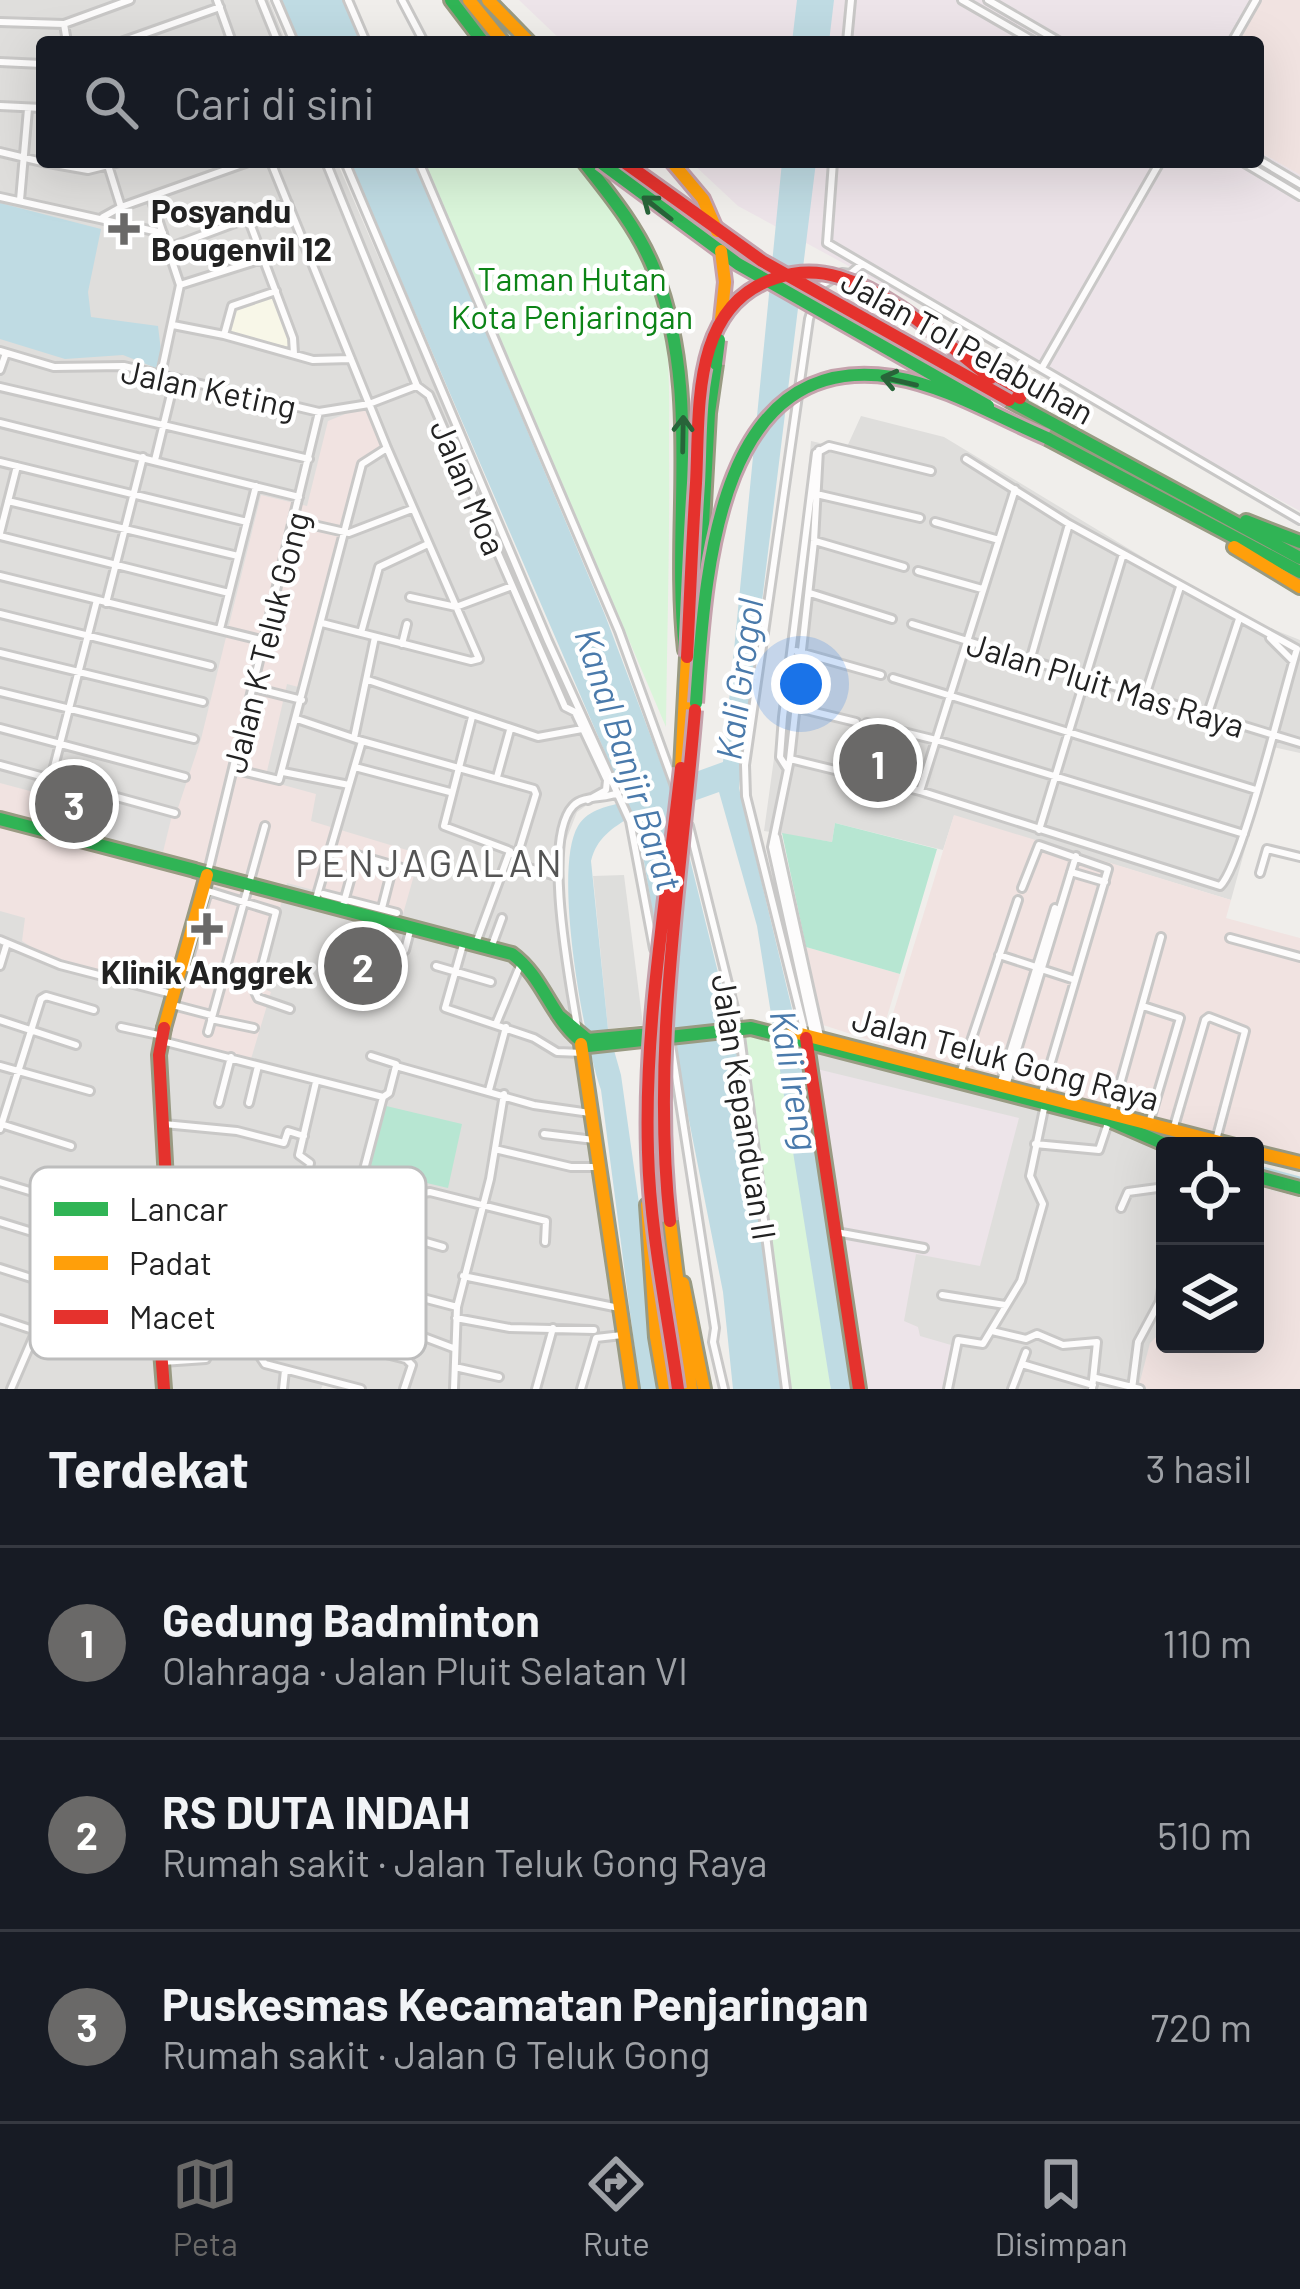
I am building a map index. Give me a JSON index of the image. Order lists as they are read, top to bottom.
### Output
{
  "streets": {
    "main road": ["Jalan Tol Pelabuhan", "Jalan Teluk Gong Raya"],
    "street": [
      "Jalan Keting",
      "Jalan Moa",
      "Jalan K Teluk Gong",
      "Jalan Pluit Mas Raya",
      "Jalan Kepanduan II"
    ]
  },
  "crossings": [
    ["Jalan Keting", "Jalan Moa"],
    ["Jalan Keting", "Jalan K Teluk Gong"],
    ["Jalan Teluk Gong Raya", "Jalan Kepanduan II"]
  ],
  "districts": ["PENJAGALAN"],
  "water": ["Kali Grogol", "Kanal Banjir Barat", "Kali Ireng"],
  "parks": ["Taman Hutan Kota Penjaringan"],
  "places": {
    "health": ["Posyandu Bougenvil 12", "Klinik Anggrek"]
  },
  "legend": ["Lancar", "Padat", "Macet"],
  "page": {
    "search": "Cari di sini",
    "pins": ["1", "3", "2"],
    "heading": ["Terdekat", "3 hasil"],
    "list": [
      {
        "mark": "1",
        "name": "Gedung Badminton",
        "note": "Olahraga · Jalan Pluit Selatan VI",
        "value": "110 m"
      },
      {
        "mark": "2",
        "name": "RS DUTA INDAH",
        "note": "Rumah sakit · Jalan Teluk Gong Raya",
        "value": "510 m"
      },
      {
        "mark": "3",
        "name": "Puskesmas Kecamatan Penjaringan",
        "note": "Rumah sakit · Jalan G Teluk Gong",
        "value": "720 m"
      }
    ],
    "nav": ["Peta", "Rute", "Disimpan"]
  }
}
